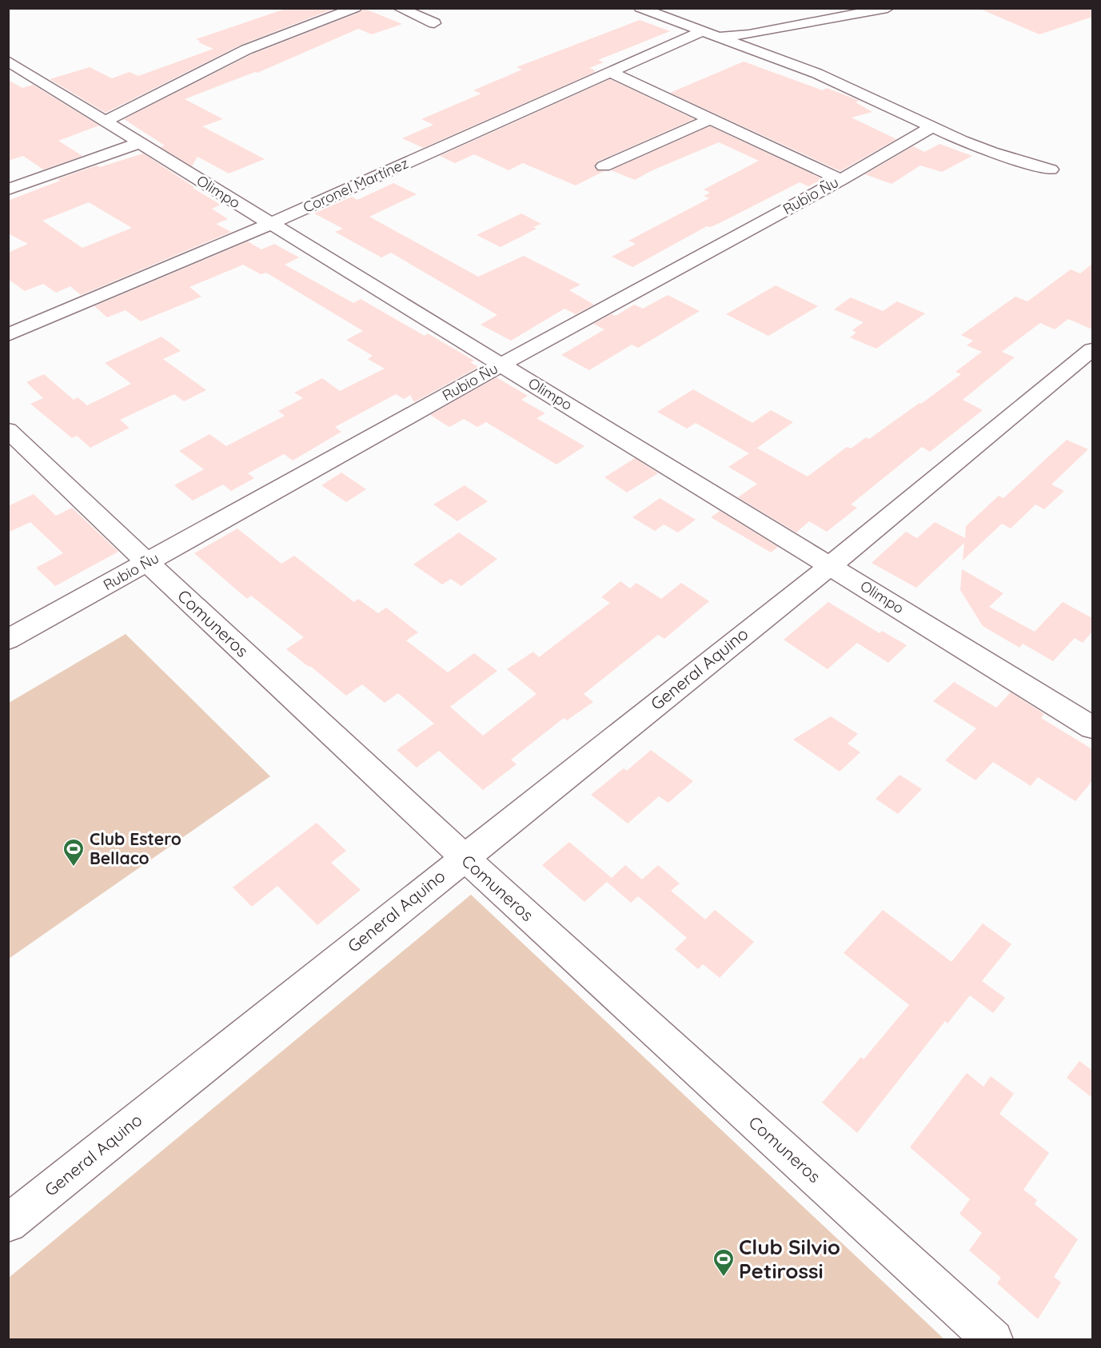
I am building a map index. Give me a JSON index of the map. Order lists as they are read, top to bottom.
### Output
{
  "streets": {
    "street": [
      "Coronel Martínez",
      "Olimpo",
      "Rubio Ñu",
      "Comuneros",
      "General Aquino"
    ]
  },
  "crossings": [
    ["Coronel Martínez", "Olimpo"],
    ["Olimpo", "Rubio Ñu"],
    ["Olimpo", "General Aquino"],
    ["Rubio Ñu", "Comuneros"],
    ["Comuneros", "General Aquino"]
  ],
  "places": {
    "sports": ["Club Estero Bellaco", "Club Silvio Petirossi"]
  }
}
